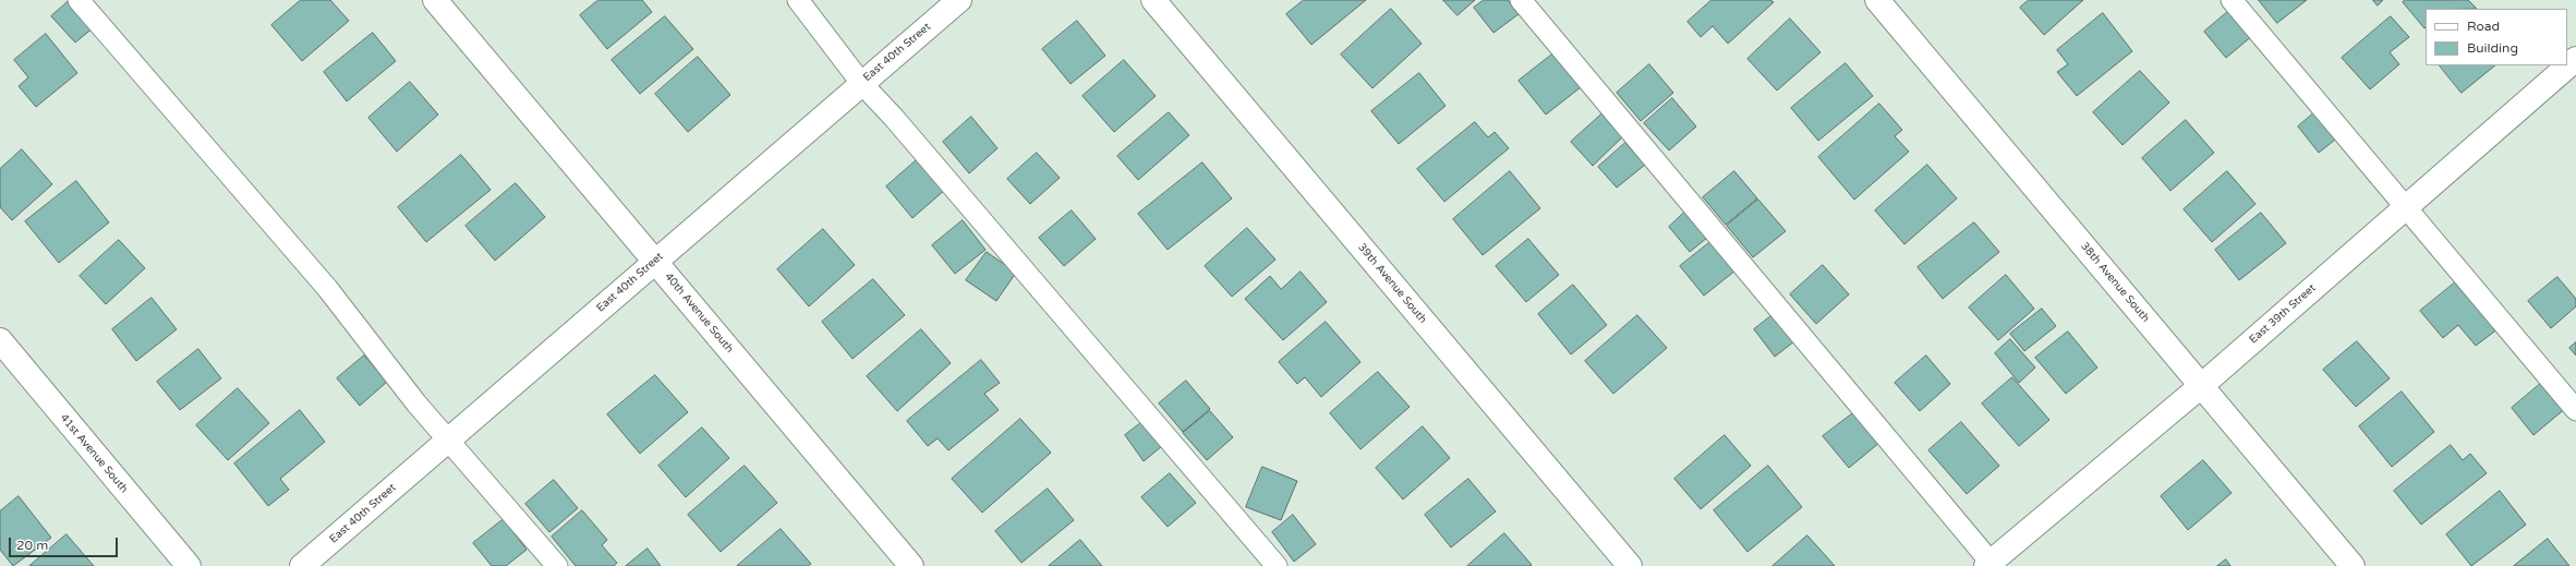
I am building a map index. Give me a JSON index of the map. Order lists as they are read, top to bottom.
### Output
{
  "streets": {
    "street": [
      "East 40th Street",
      "38th Avenue South",
      "39th Avenue South",
      "40th Avenue South",
      "East 39th Street",
      "41st Avenue South"
    ]
  },
  "crossings": [
    ["East 40th Street", "40th Avenue South"],
    ["38th Avenue South", "East 39th Street"]
  ],
  "legend": ["Road", "Building"],
  "scale_bar": "20 m"
}
